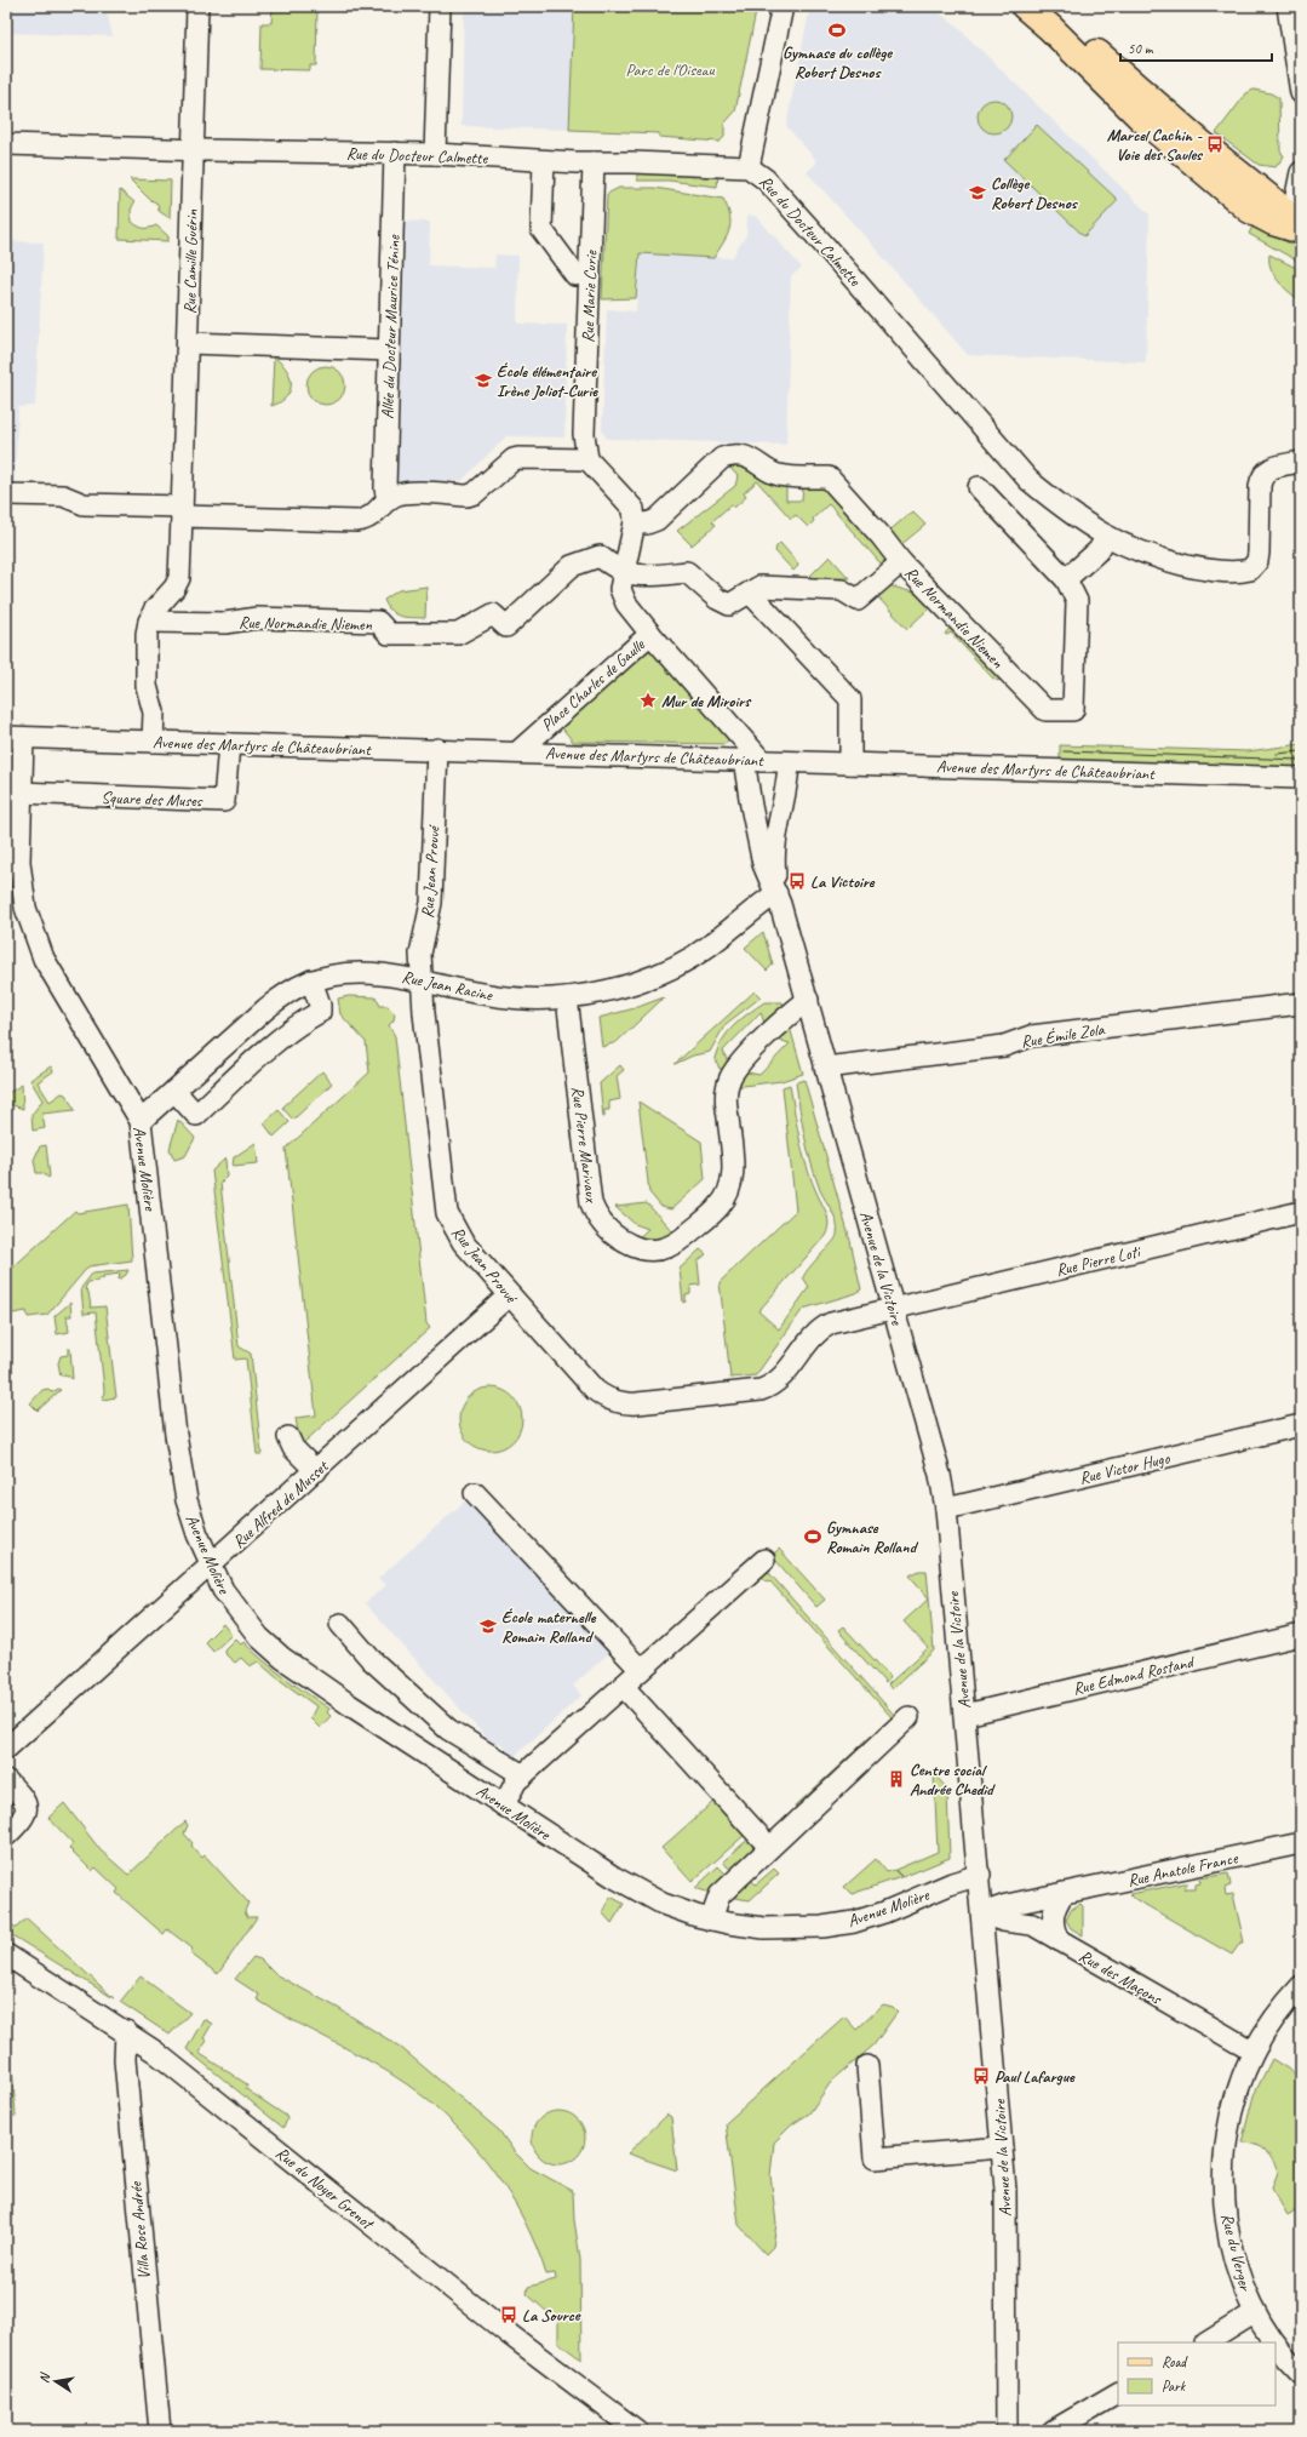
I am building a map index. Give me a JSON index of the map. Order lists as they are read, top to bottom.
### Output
{
  "streets": {
    "street": [
      "Rue du Docteur Calmette",
      "Rue Camille Guérin",
      "Rue Marie Curie",
      "Allée du Docteur Maurice Ténine",
      "Rue Normandie Niemen",
      "Place Charles de Gaulle",
      "Avenue des Martyrs de Châteaubriant",
      "Square des Muses",
      "Rue Jean Prouvé",
      "Rue Jean Racine",
      "Rue Émile Zola",
      "Rue Pierre Marivaux",
      "Avenue Molière",
      "Rue Pierre Loti",
      "Avenue de la Victoire",
      "Rue Victor Hugo",
      "Rue Alfred de Musset",
      "Rue Edmond Rostand",
      "Rue Anatole France",
      "Rue des Maçons",
      "Rue du Noyer Grenot",
      "Villa Rose Andrée",
      "Rue du Verger"
    ]
  },
  "crossings": [
    ["Rue du Docteur Calmette", "Rue Camille Guérin"],
    ["Rue du Docteur Calmette", "Rue Marie Curie"],
    ["Rue du Docteur Calmette", "Allée du Docteur Maurice Ténine"],
    ["Rue Camille Guérin", "Rue Normandie Niemen"],
    ["Place Charles de Gaulle", "Avenue des Martyrs de Châteaubriant"],
    ["Place Charles de Gaulle", "Avenue de la Victoire"],
    ["Avenue des Martyrs de Châteaubriant", "Square des Muses"],
    ["Avenue des Martyrs de Châteaubriant", "Rue Jean Prouvé"],
    ["Avenue des Martyrs de Châteaubriant", "Avenue Molière"],
    ["Avenue des Martyrs de Châteaubriant", "Avenue de la Victoire"],
    ["Square des Muses", "Avenue Molière"],
    ["Rue Jean Prouvé", "Rue Jean Racine"],
    ["Rue Jean Prouvé", "Rue Pierre Loti"],
    ["Rue Jean Prouvé", "Avenue de la Victoire"],
    ["Rue Jean Prouvé", "Rue Alfred de Musset"],
    ["Rue Jean Racine", "Rue Pierre Marivaux"],
    ["Rue Jean Racine", "Avenue Molière"],
    ["Rue Jean Racine", "Avenue de la Victoire"],
    ["Rue Émile Zola", "Avenue de la Victoire"],
    ["Rue Pierre Marivaux", "Avenue de la Victoire"],
    ["Avenue Molière", "Avenue de la Victoire"],
    ["Avenue Molière", "Rue Alfred de Musset"],
    ["Rue Pierre Loti", "Avenue de la Victoire"],
    ["Avenue de la Victoire", "Rue Victor Hugo"],
    ["Avenue de la Victoire", "Rue Edmond Rostand"],
    ["Avenue de la Victoire", "Rue Anatole France"],
    ["Avenue de la Victoire", "Rue des Maçons"],
    ["Rue Anatole France", "Rue des Maçons"],
    ["Rue des Maçons", "Rue du Verger"],
    ["Rue du Noyer Grenot", "Villa Rose Andrée"]
  ],
  "parks": ["Parc de l'Oiseau"],
  "places": {
    "sports": ["Gymnase du collège Robert Desnos", "Gymnase Romain Rolland"],
    "bus stop": [
      "Marcel Cachin - Voie des Saules",
      "La Victoire",
      "Paul Lafargue",
      "La Source"
    ],
    "school or university": ["Collège Robert Desnos", "École élémentaire Irène Joliot-Curie", "École maternelle Romain Rolland"],
    "place": ["Mur de Miroirs"],
    "building": ["Centre social Andrée Chedid"]
  },
  "legend": ["Road", "Park"],
  "scale_bar": "50 m",
  "north": "left"
}
